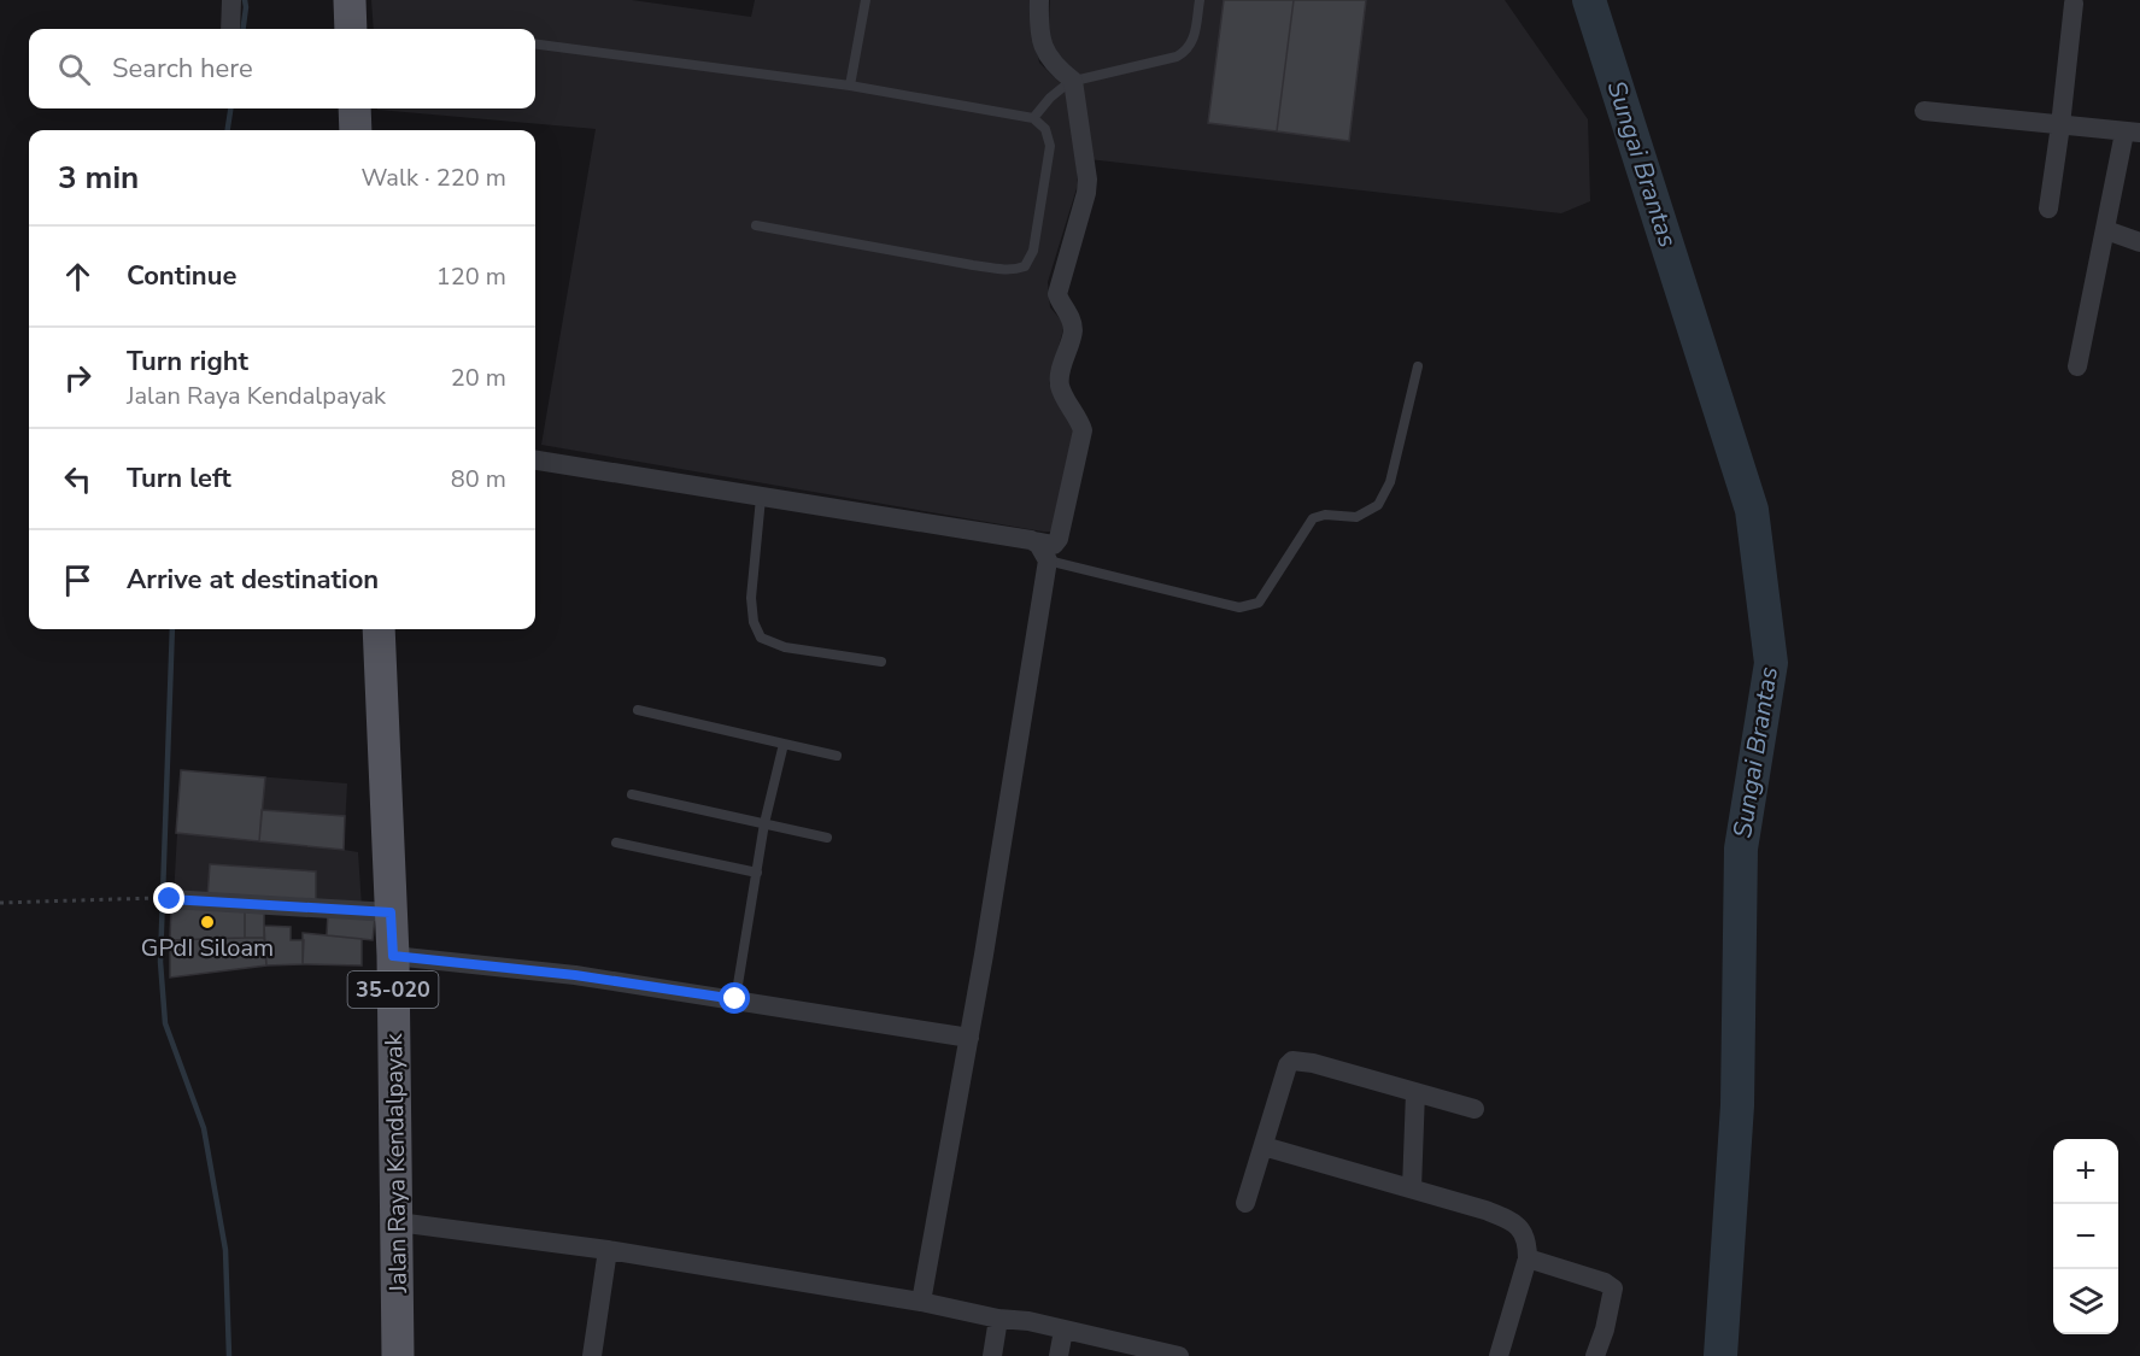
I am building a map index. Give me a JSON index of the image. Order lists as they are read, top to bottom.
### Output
{
  "streets": {
    "main road": ["35-020", "Jalan Raya Kendalpayak"]
  },
  "water": ["Sungai Brantas"],
  "places": ["GPdI Siloam"],
  "page": {
    "search": "Search here",
    "heading": ["3 min", "Walk · 220 m"],
    "list": [
      ["Continue", "120 m"],
      ["Turn right", "Jalan Raya Kendalpayak", "20 m"],
      ["Turn left", "80 m"],
      "Arrive at destination"
    ],
    "map_buttons": ["+", "−"]
  }
}
